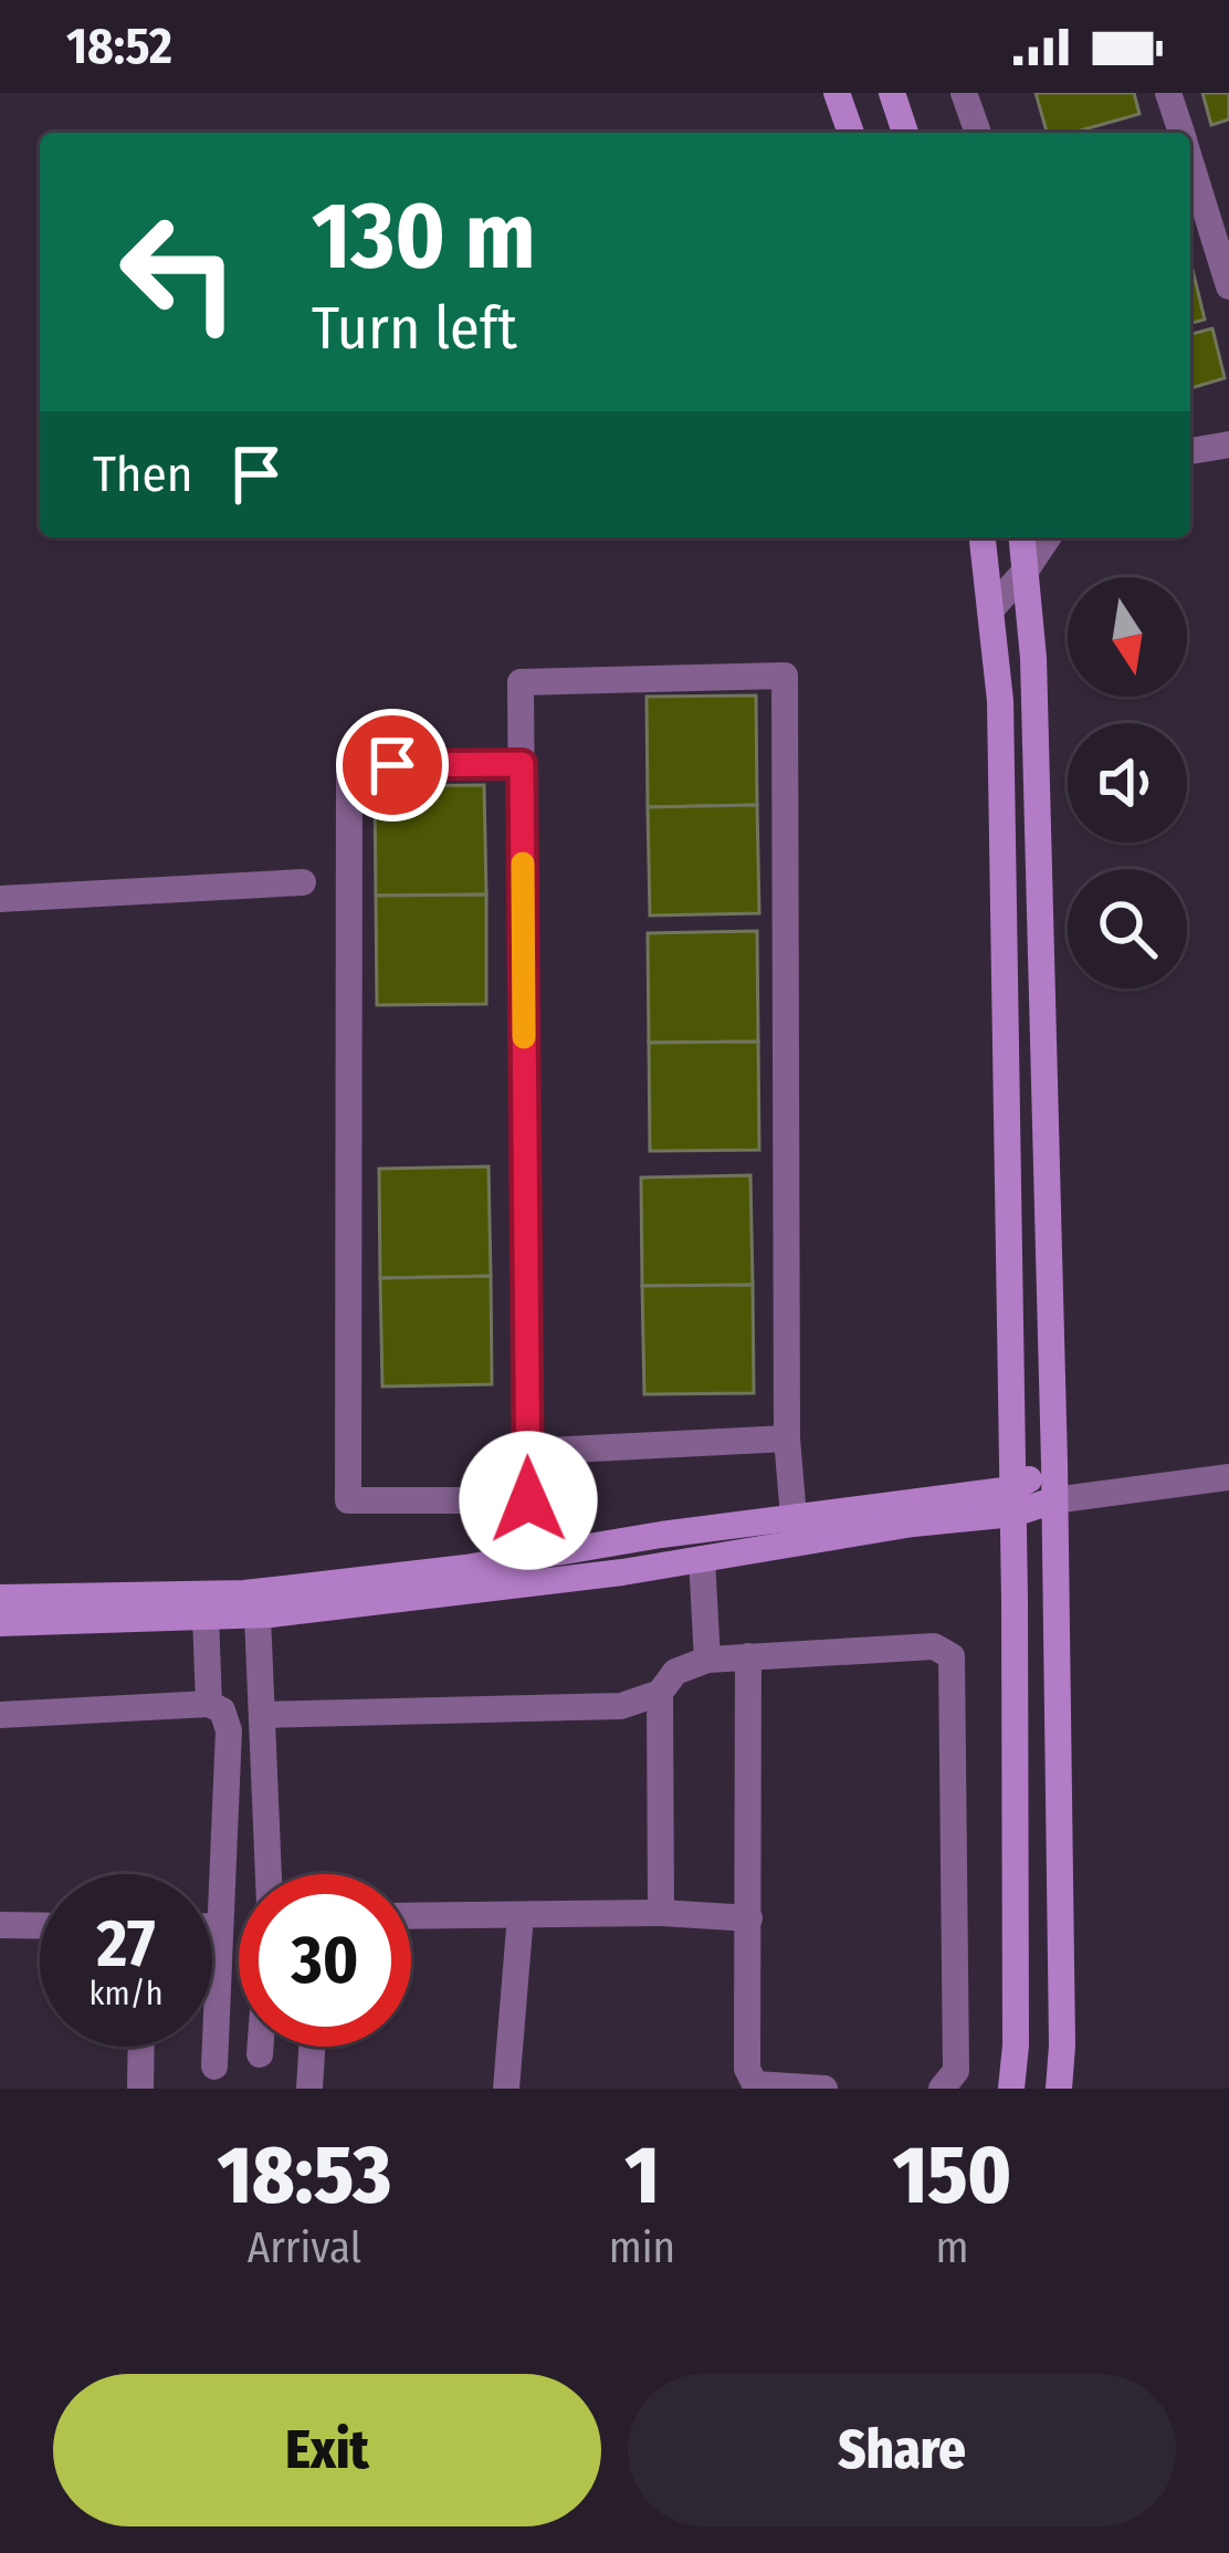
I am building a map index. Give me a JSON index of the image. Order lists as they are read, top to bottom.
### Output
{
  "north": "bottom",
  "page": {
    "status": "18:52",
    "turn": ["130 m", "Turn left"],
    "then": "Then",
    "speed": "27 km/h",
    "limit": "30",
    "eta": [
      "18:53",
      "Arrival",
      "1",
      "min",
      "150",
      "m"
    ],
    "buttons": ["Exit", "Share"]
  }
}
